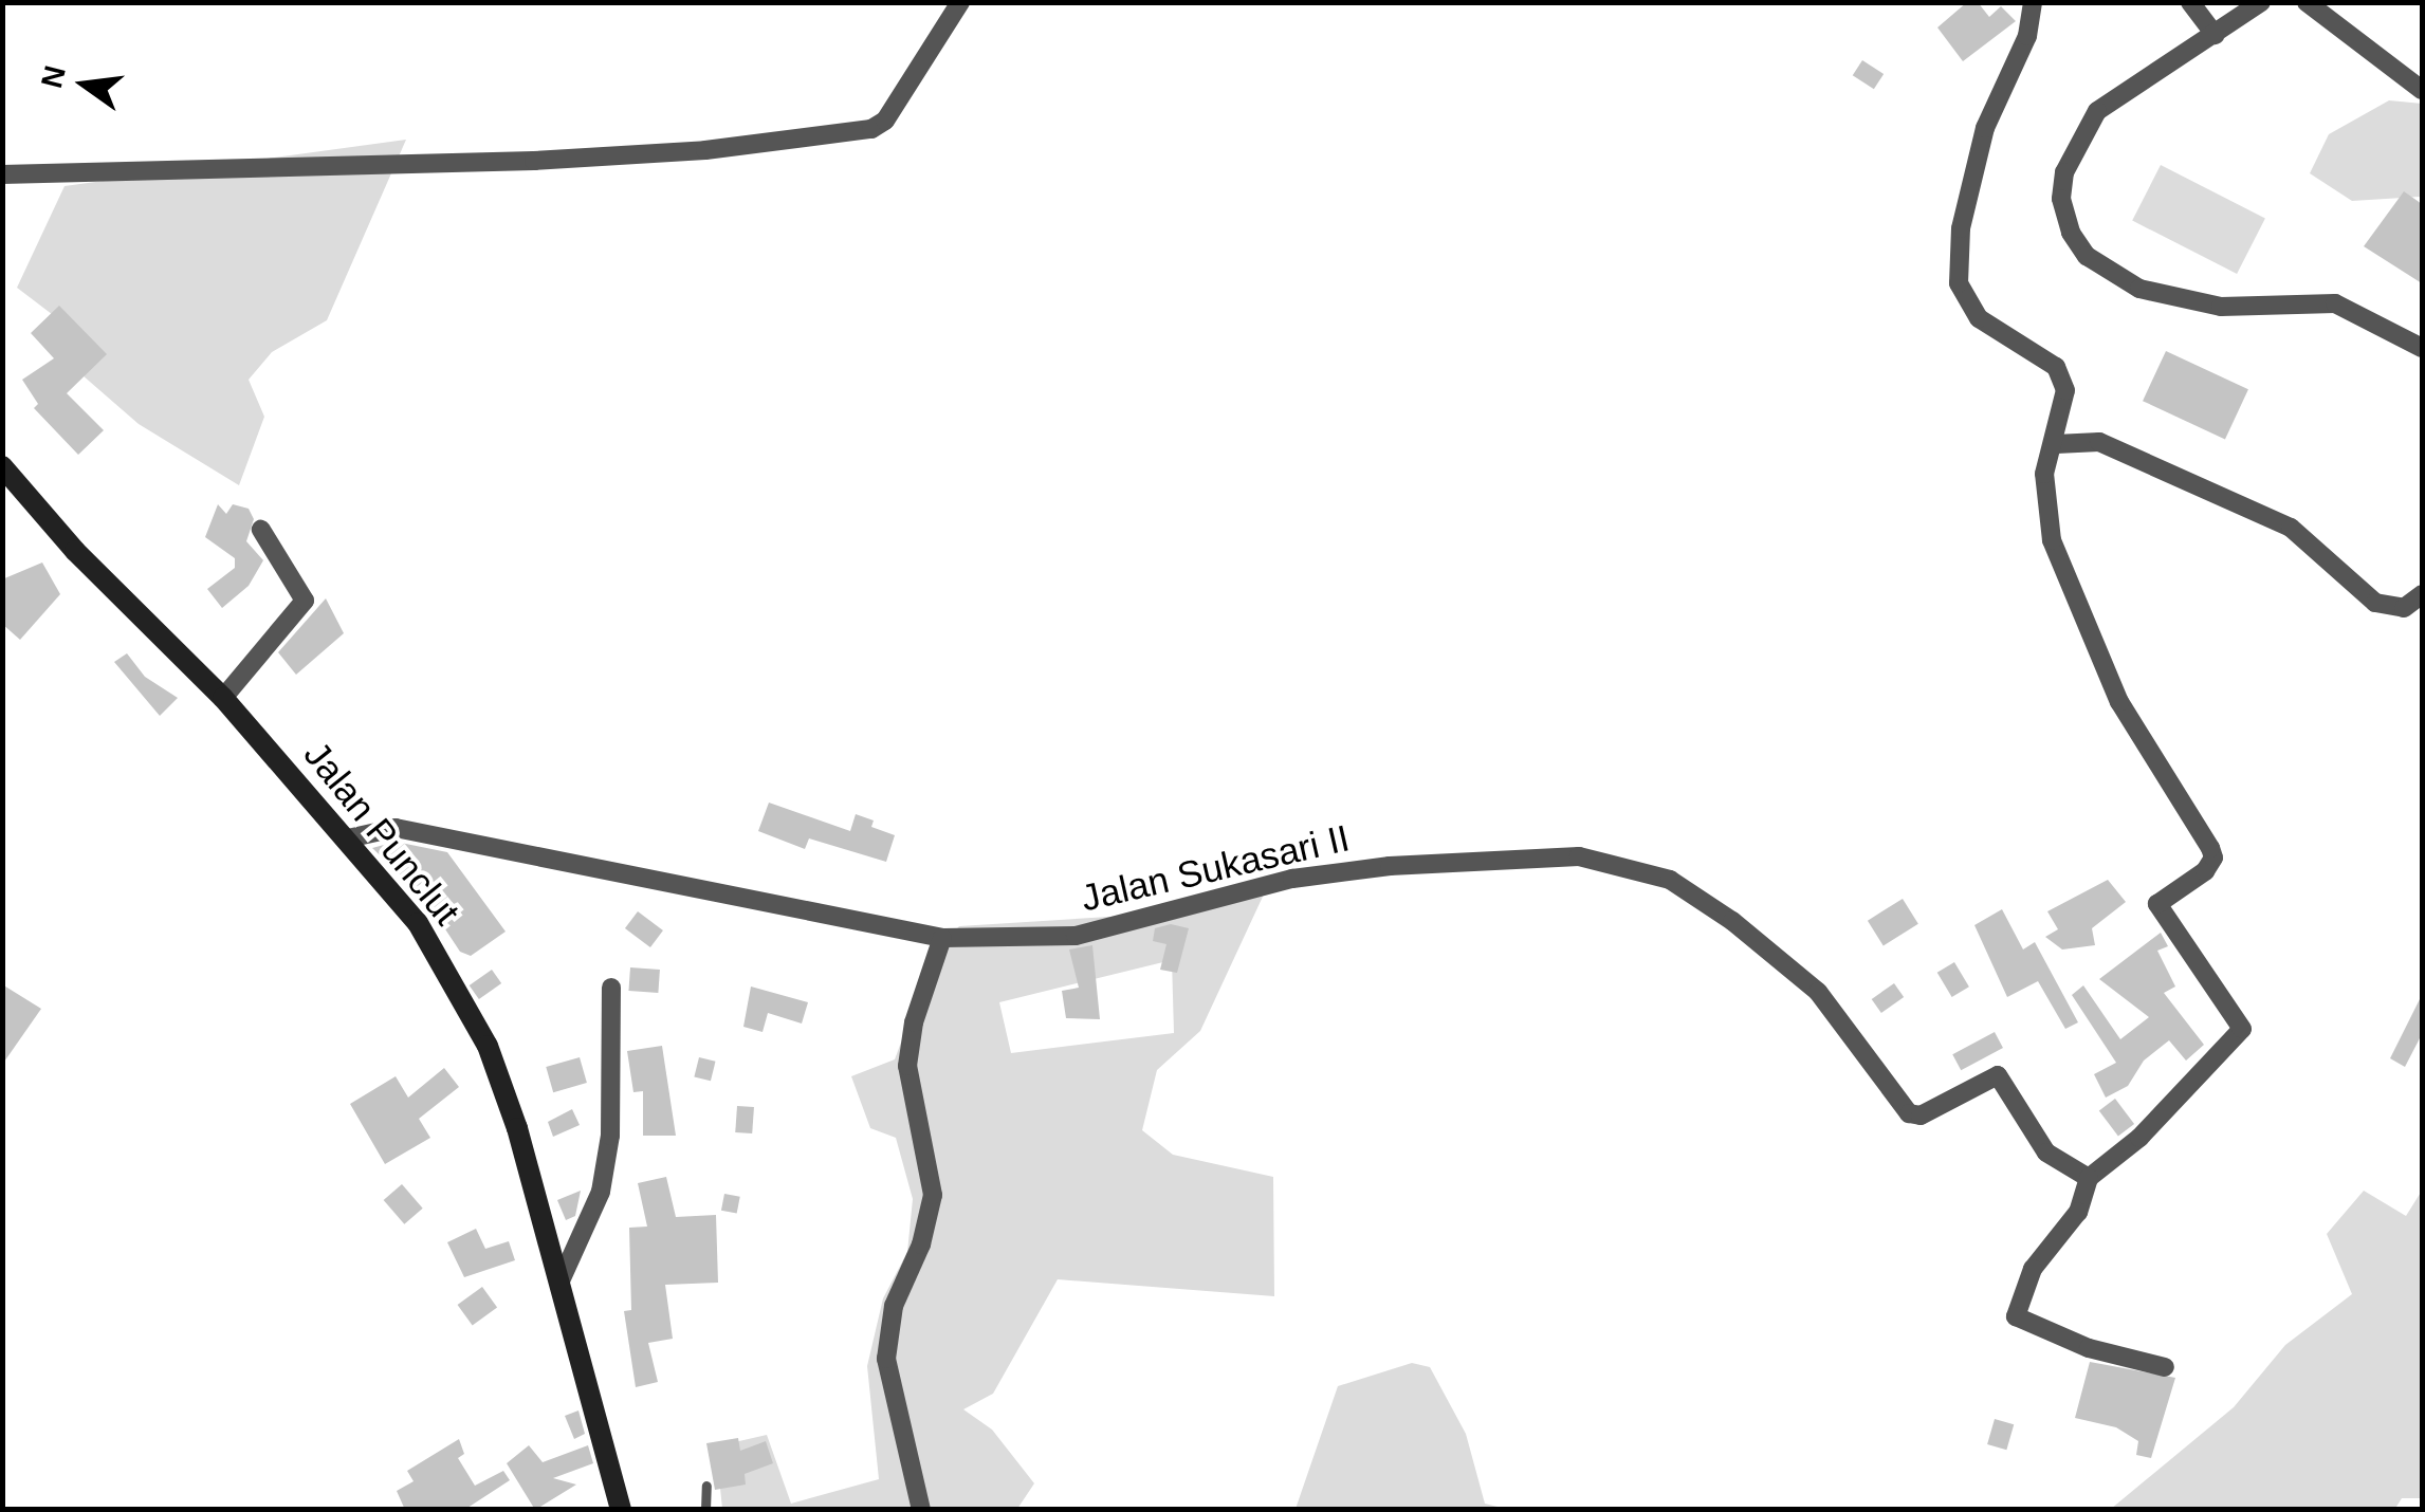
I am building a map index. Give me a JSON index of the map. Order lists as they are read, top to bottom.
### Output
{
  "streets": {
    "main road": ["Jalan Punclut"],
    "street": ["Jalan Sukasari II"]
  },
  "crossings": [
    ["Jalan Punclut", "Jalan Sukasari II"]
  ],
  "north": "left"
}
